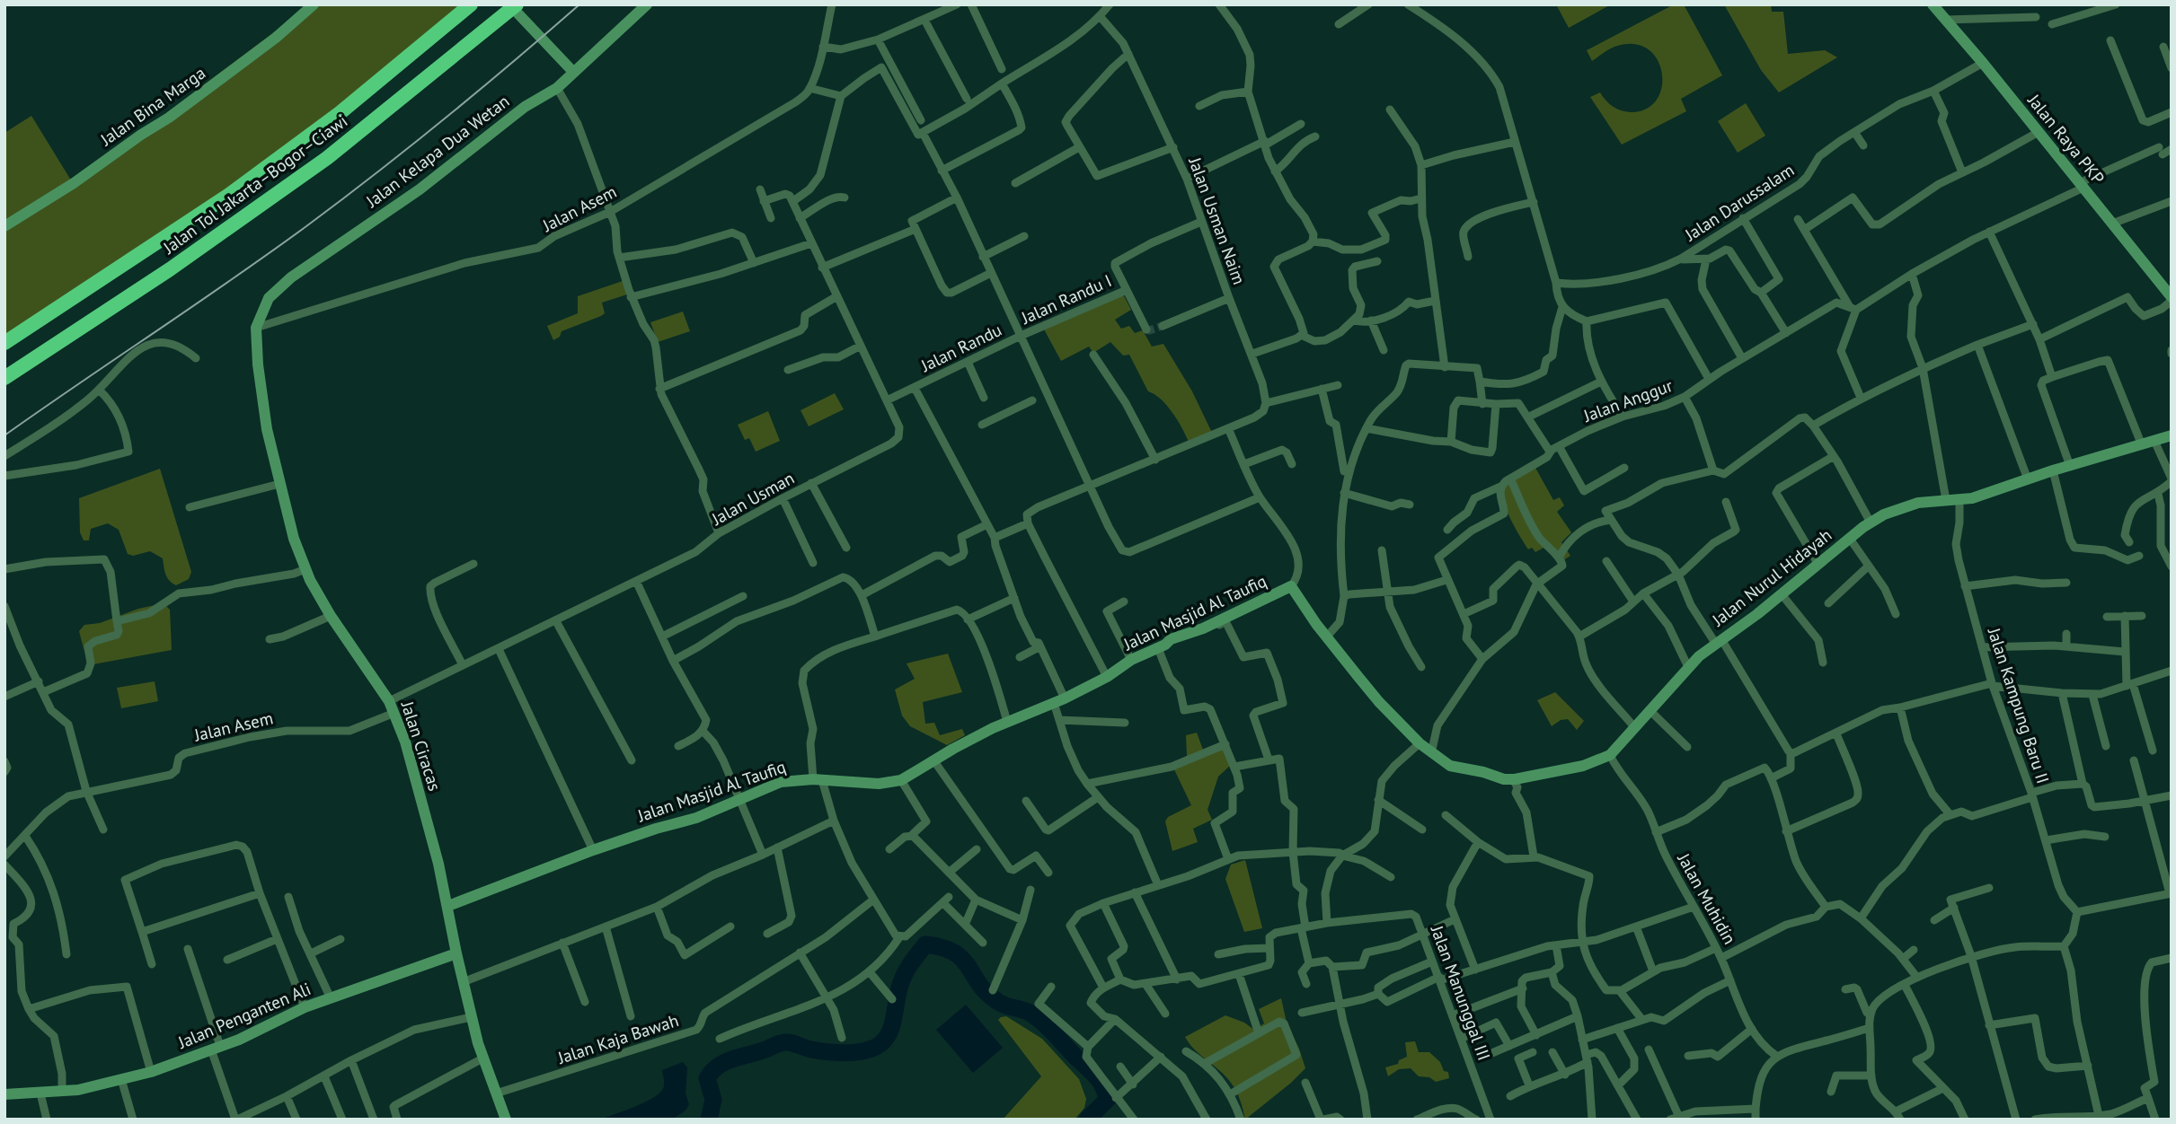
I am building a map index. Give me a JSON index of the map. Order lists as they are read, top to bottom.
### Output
{
  "streets": {
    "highway": ["Jalan Tol Jakarta–Bogor–Ciawi"],
    "street": [
      "Jalan Bina Marga",
      "Jalan Raya PKP",
      "Jalan Kelapa Dua Wetan",
      "Jalan Darussalam",
      "Jalan Asem",
      "Jalan Usman Naim",
      "Jalan Randu I",
      "Jalan Randu",
      "Jalan Anggur",
      "Jalan Usman",
      "Jalan Nurul Hidayah",
      "Jalan Masjid Al Taufiq",
      "Jalan Kampung Baru II",
      "Jalan Ciracas",
      "Jalan Muhidin",
      "Jalan Manunggal III",
      "Jalan Penganten Ali",
      "Jalan Kaja Bawah"
    ]
  },
  "crossings": [
    ["Jalan Raya PKP", "Jalan Darussalam"],
    ["Jalan Raya PKP", "Jalan Anggur"],
    ["Jalan Kelapa Dua Wetan", "Jalan Asem"],
    ["Jalan Kelapa Dua Wetan", "Jalan Ciracas"],
    ["Jalan Asem", "Jalan Ciracas"],
    ["Jalan Usman Naim", "Jalan Randu I"],
    ["Jalan Randu I", "Jalan Randu"],
    ["Jalan Randu", "Jalan Usman"],
    ["Jalan Usman", "Jalan Ciracas"],
    ["Jalan Nurul Hidayah", "Jalan Masjid Al Taufiq"],
    ["Jalan Nurul Hidayah", "Jalan Kampung Baru II"],
    ["Jalan Nurul Hidayah", "Jalan Muhidin"],
    ["Jalan Masjid Al Taufiq", "Jalan Ciracas"],
    ["Jalan Ciracas", "Jalan Penganten Ali"],
    ["Jalan Ciracas", "Jalan Kaja Bawah"]
  ]
}
